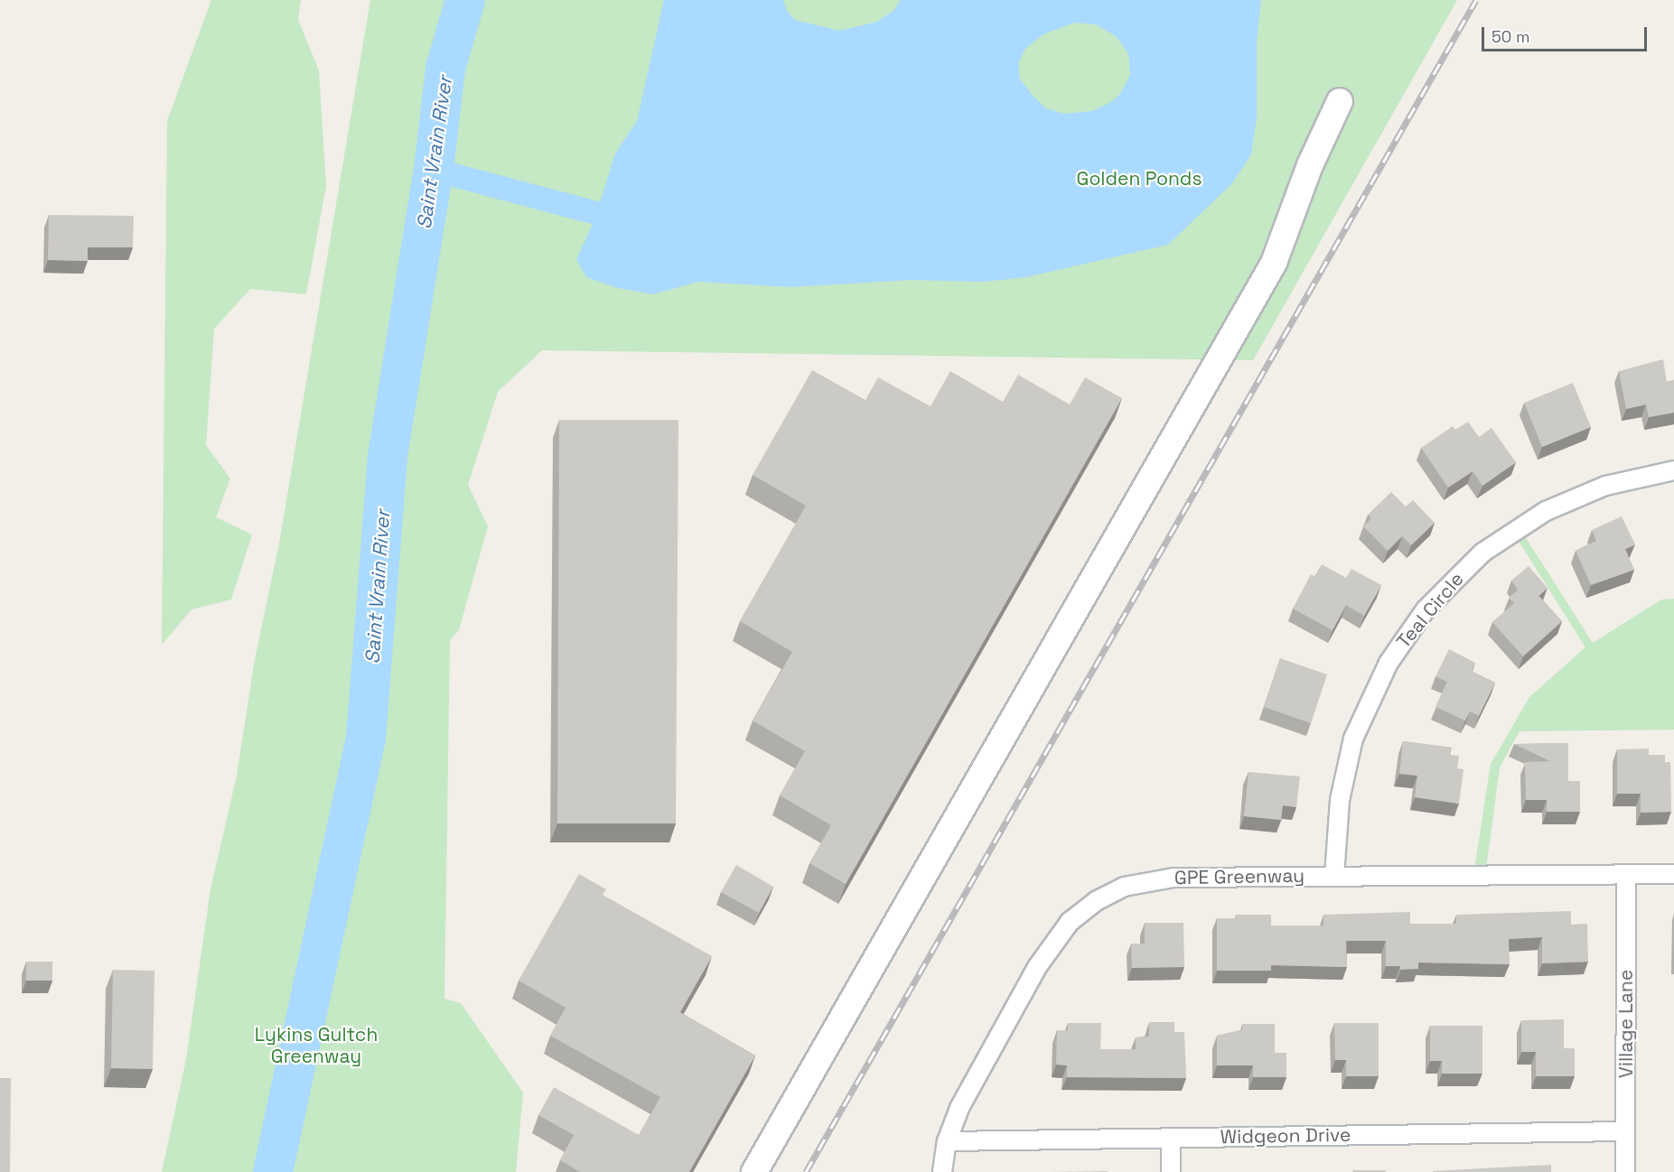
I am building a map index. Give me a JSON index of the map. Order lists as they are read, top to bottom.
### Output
{
  "streets": {
    "street": [
      "Teal Circle",
      "GPE Greenway",
      "Village Lane",
      "Widgeon Drive"
    ]
  },
  "crossings": [
    ["Teal Circle", "GPE Greenway"],
    ["GPE Greenway", "Village Lane"],
    ["GPE Greenway", "Widgeon Drive"],
    ["Village Lane", "Widgeon Drive"]
  ],
  "water": ["Saint Vrain River"],
  "parks": ["Golden Ponds", "Lykins Gultch Greenway"],
  "scale_bar": "50 m"
}
